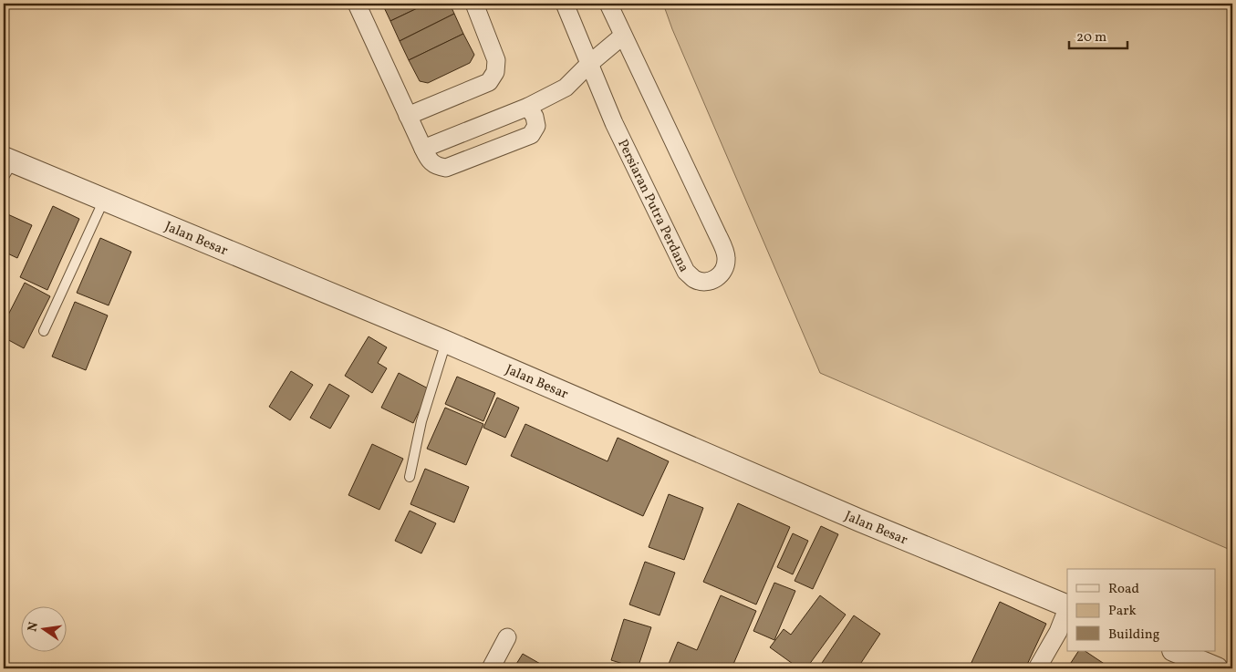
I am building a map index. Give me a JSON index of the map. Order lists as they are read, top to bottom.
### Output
{
  "streets": {
    "street": ["Persiaran Putra Perdana", "Jalan Besar"]
  },
  "legend": ["Road", "Park", "Building"],
  "scale_bar": "20 m",
  "north": "left"
}
